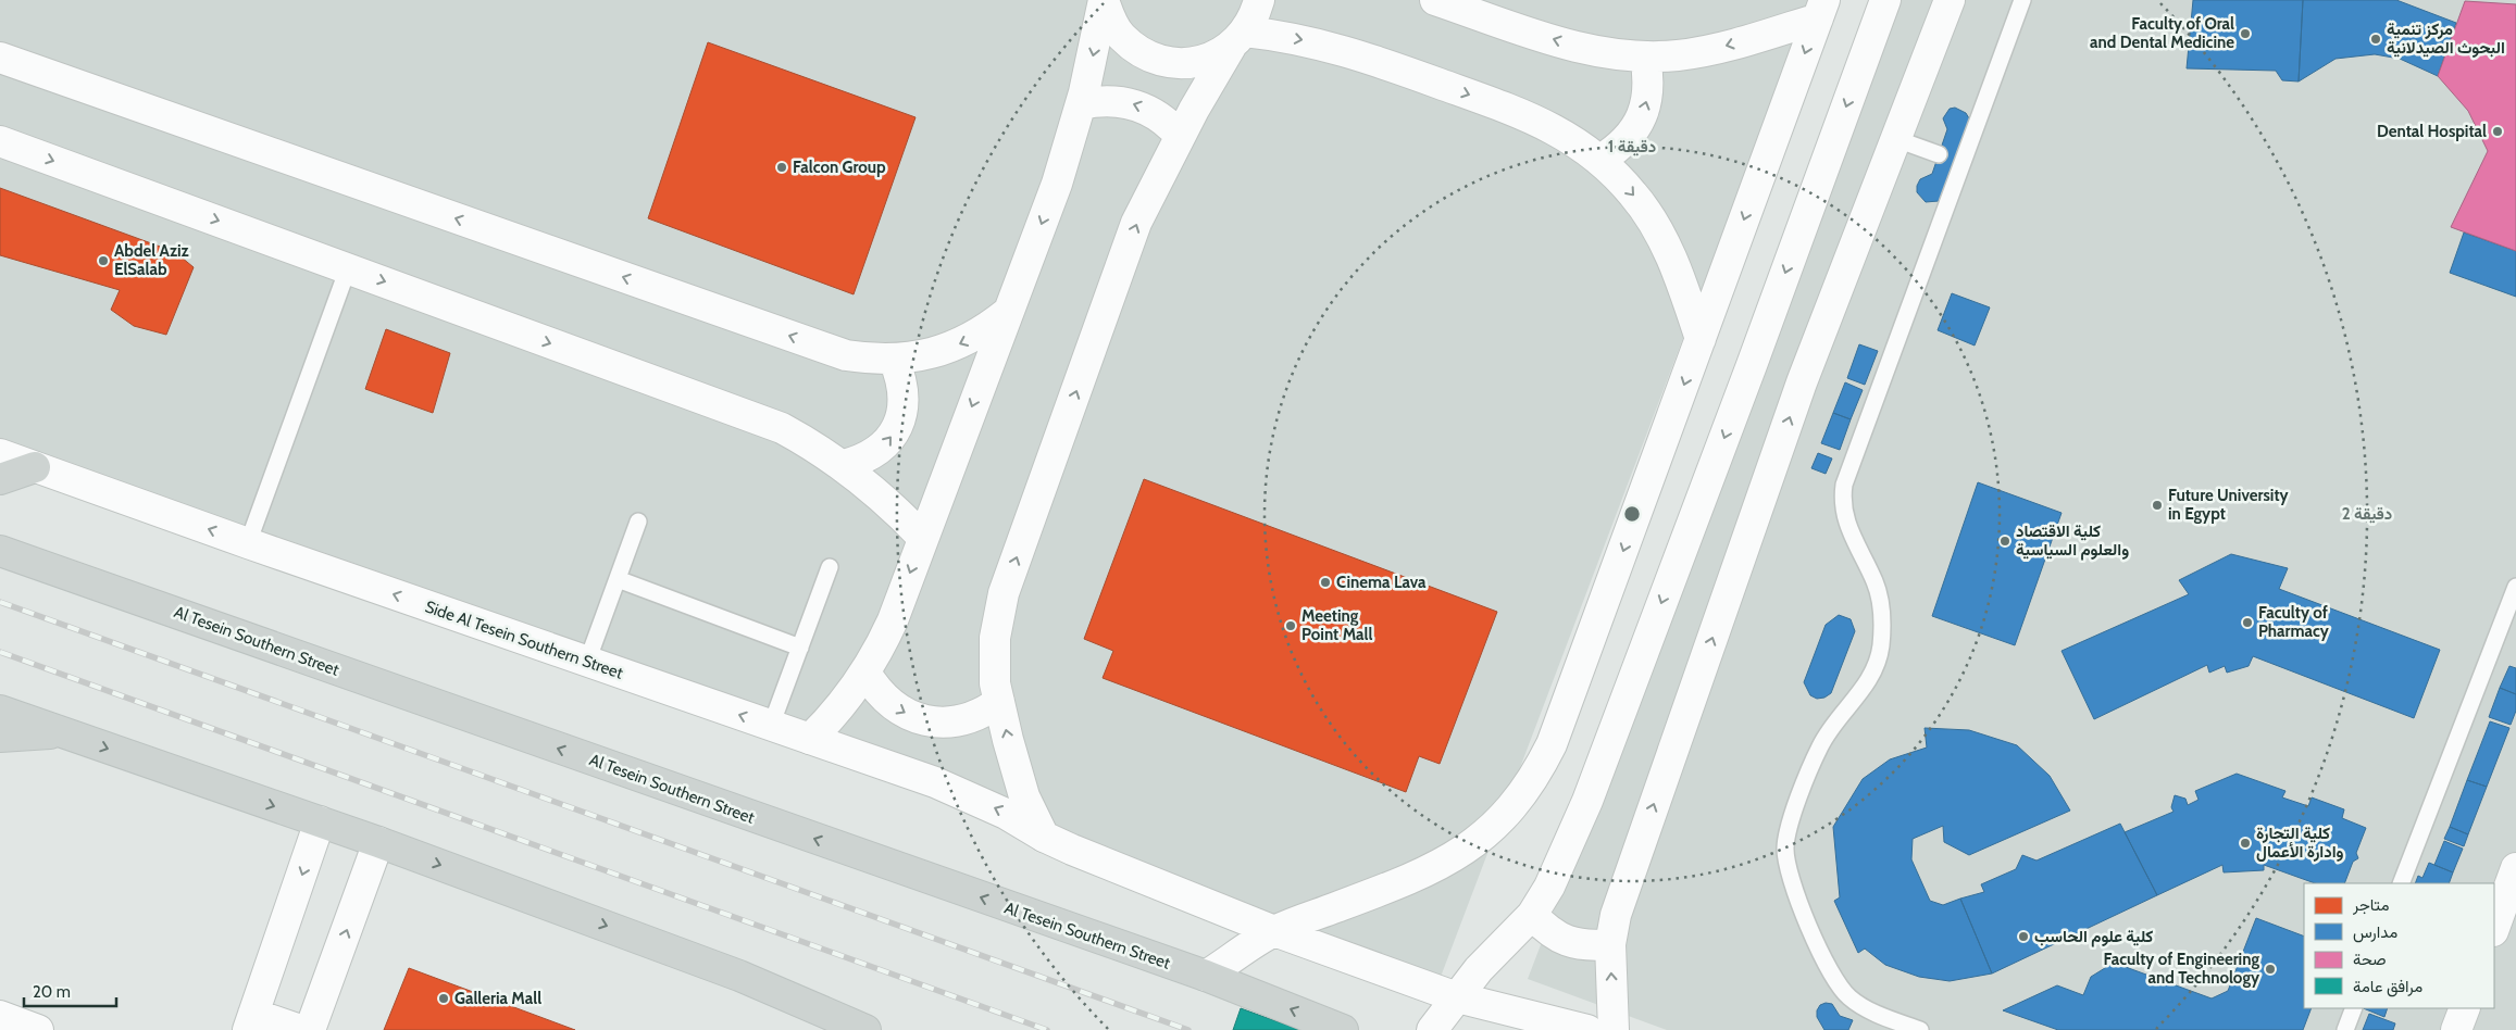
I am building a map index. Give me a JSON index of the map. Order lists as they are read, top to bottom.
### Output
{
  "streets": {
    "main road": ["Al Tesein Southern Street"],
    "street": ["Side Al Tesein Southern Street"]
  },
  "one_way": ["Side Al Tesein Southern Street"],
  "places": [
    "Faculty of Oral and Dental Medicine",
    "مركز تنمية البحوث الصيدلانية",
    "Dental Hospital",
    "Falcon Group",
    "Abdel Aziz ElSalab",
    "Future University in Egypt",
    "كلية الاقتصاد والعلوم السياسية",
    "Cinema Lava",
    "Faculty of Pharmacy",
    "Meeting Point Mall",
    "كلية التجارة وادارة الأعمال",
    "كلية علوم الحاسب",
    "Faculty of Engineering and Technology",
    "Galleria Mall"
  ],
  "legend": [
    "متاجر",
    "مدارس",
    "صحة",
    "مرافق عامة"
  ],
  "scale_bar": "20 m",
  "rings": ["1 دقيقة", "2 دقيقة"]
}
